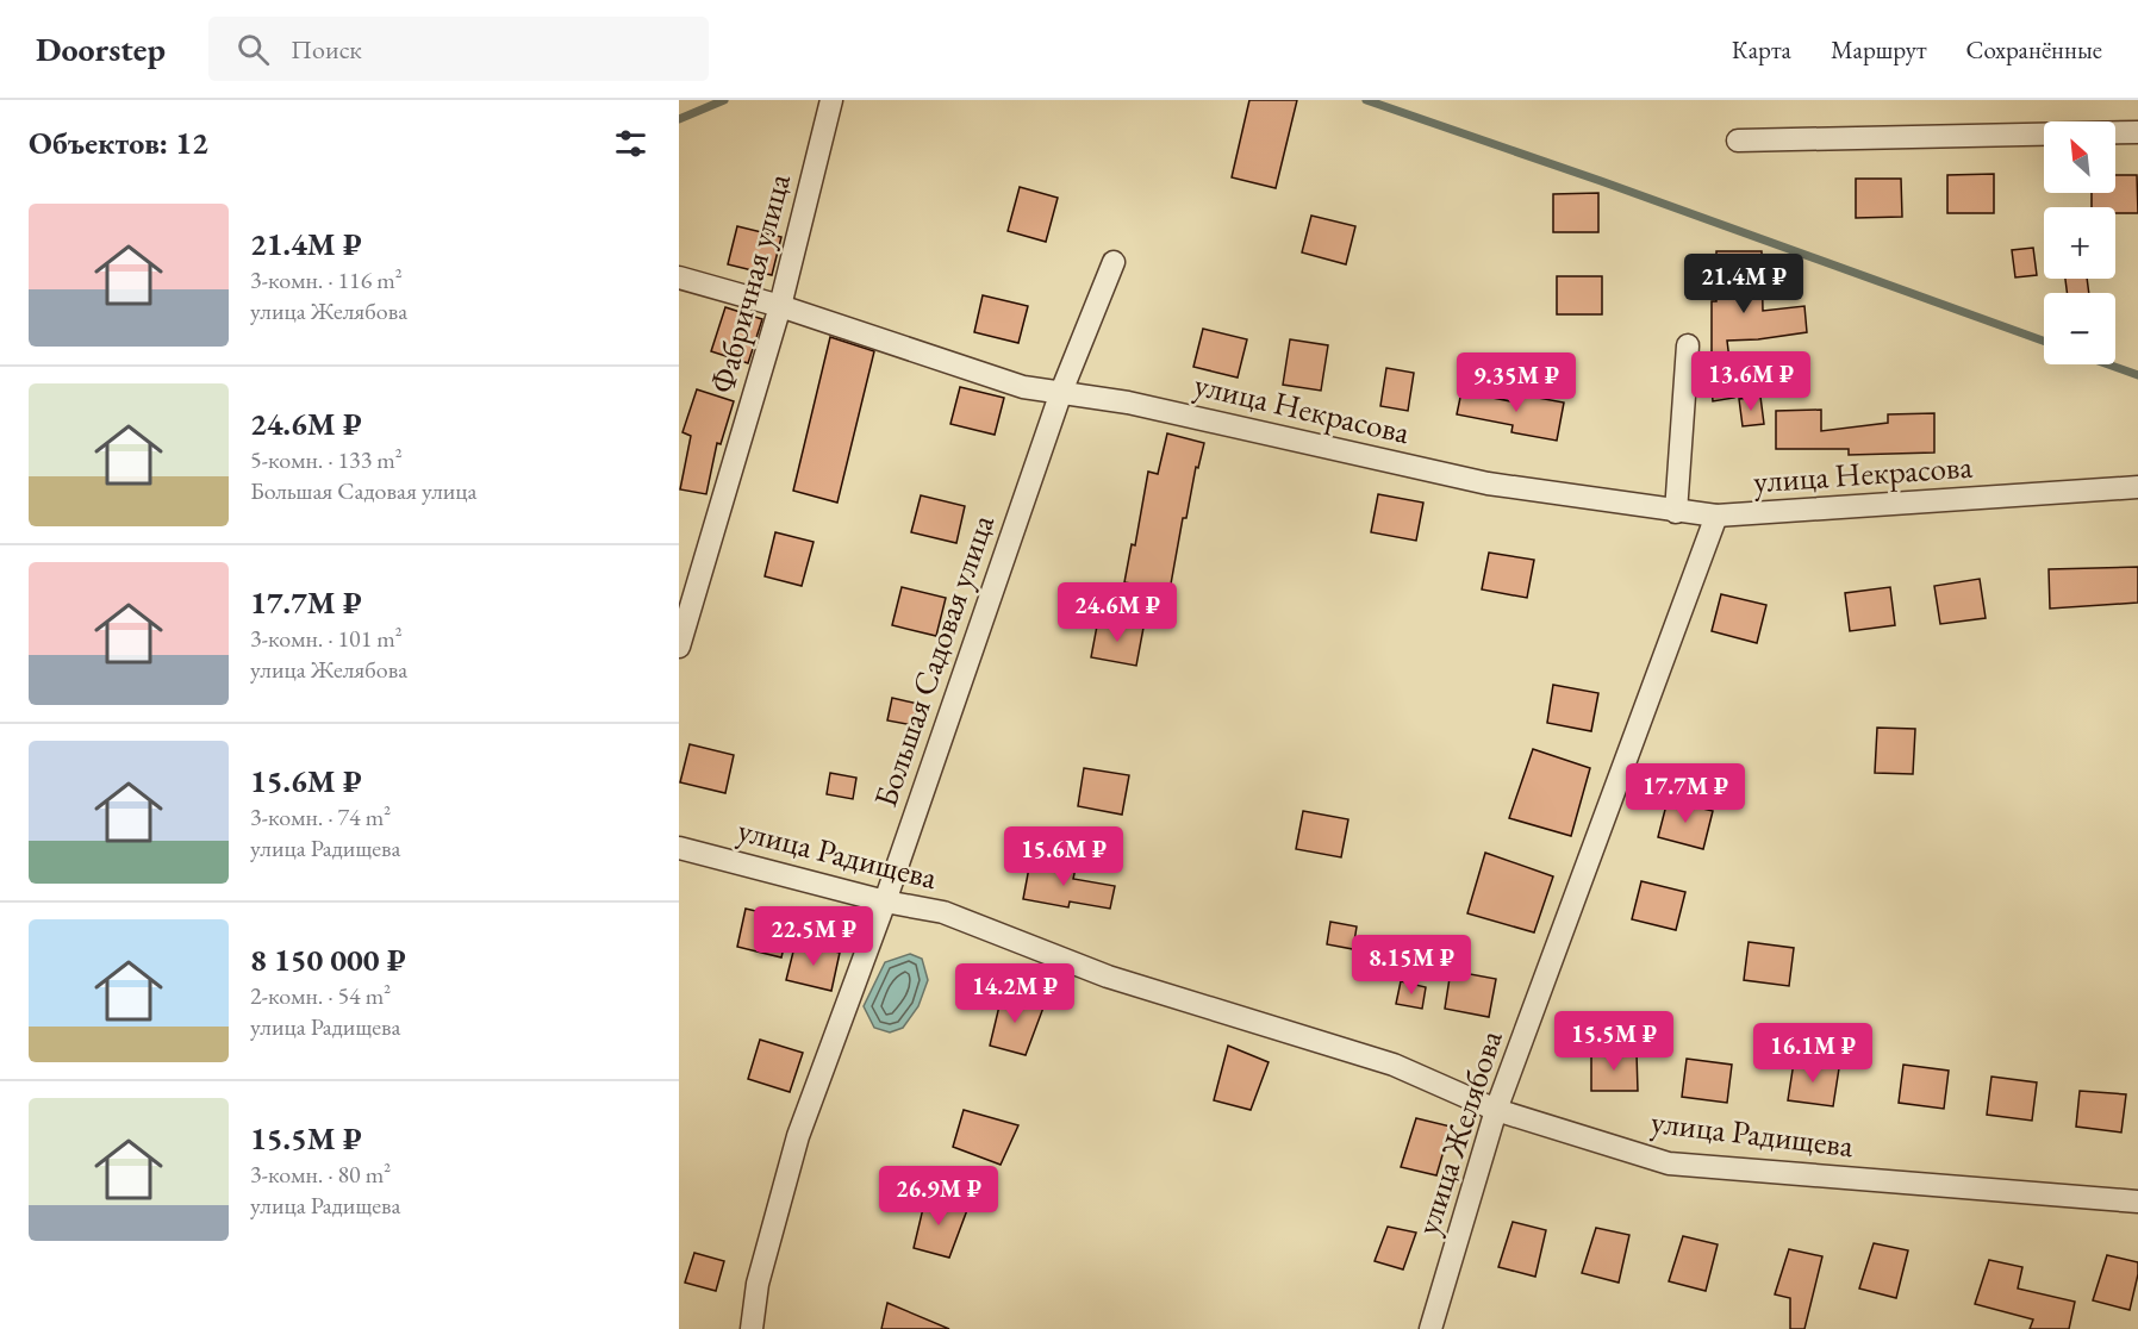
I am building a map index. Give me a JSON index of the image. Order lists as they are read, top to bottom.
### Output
{
  "streets": {
    "street": [
      "Фабричная улица",
      "улица Некрасова",
      "Большая Садовая улица",
      "улица Радищева",
      "улица Желябова"
    ]
  },
  "crossings": [
    ["Фабричная улица", "улица Некрасова"],
    ["улица Некрасова", "Большая Садовая улица"],
    ["улица Некрасова", "улица Желябова"],
    ["Большая Садовая улица", "улица Радищева"],
    ["улица Радищева", "улица Желябова"]
  ],
  "north": "top left",
  "page": {
    "header": "Doorstep",
    "search": "Поиск",
    "nav": ["Карта", "Маршрут", "Сохранённые"],
    "heading": "Объектов: 12",
    "map_buttons": ["+", "−"],
    "list": [
      {
        "name": "21.4M ₽",
        "note": "3-комн. · 116 m² · улица Желябова"
      },
      {
        "name": "24.6M ₽",
        "note": "5-комн. · 133 m² · Большая Садовая улица"
      },
      {
        "name": "17.7M ₽",
        "note": "3-комн. · 101 m² · улица Желябова"
      },
      {
        "name": "15.6M ₽",
        "note": "3-комн. · 74 m² · улица Радищева"
      },
      {
        "name": "8 150 000 ₽",
        "note": "2-комн. · 54 m² · улица Радищева"
      },
      {
        "name": "15.5M ₽",
        "note": "3-комн. · 80 m² · улица Радищева"
      }
    ],
    "price": [
      "21.4M ₽",
      "13.6M ₽",
      "9.35M ₽",
      "24.6M ₽",
      "17.7M ₽",
      "15.6M ₽",
      "22.5M ₽",
      "8.15M ₽",
      "14.2M ₽",
      "15.5M ₽",
      "16.1M ₽",
      "26.9M ₽"
    ]
  }
}
